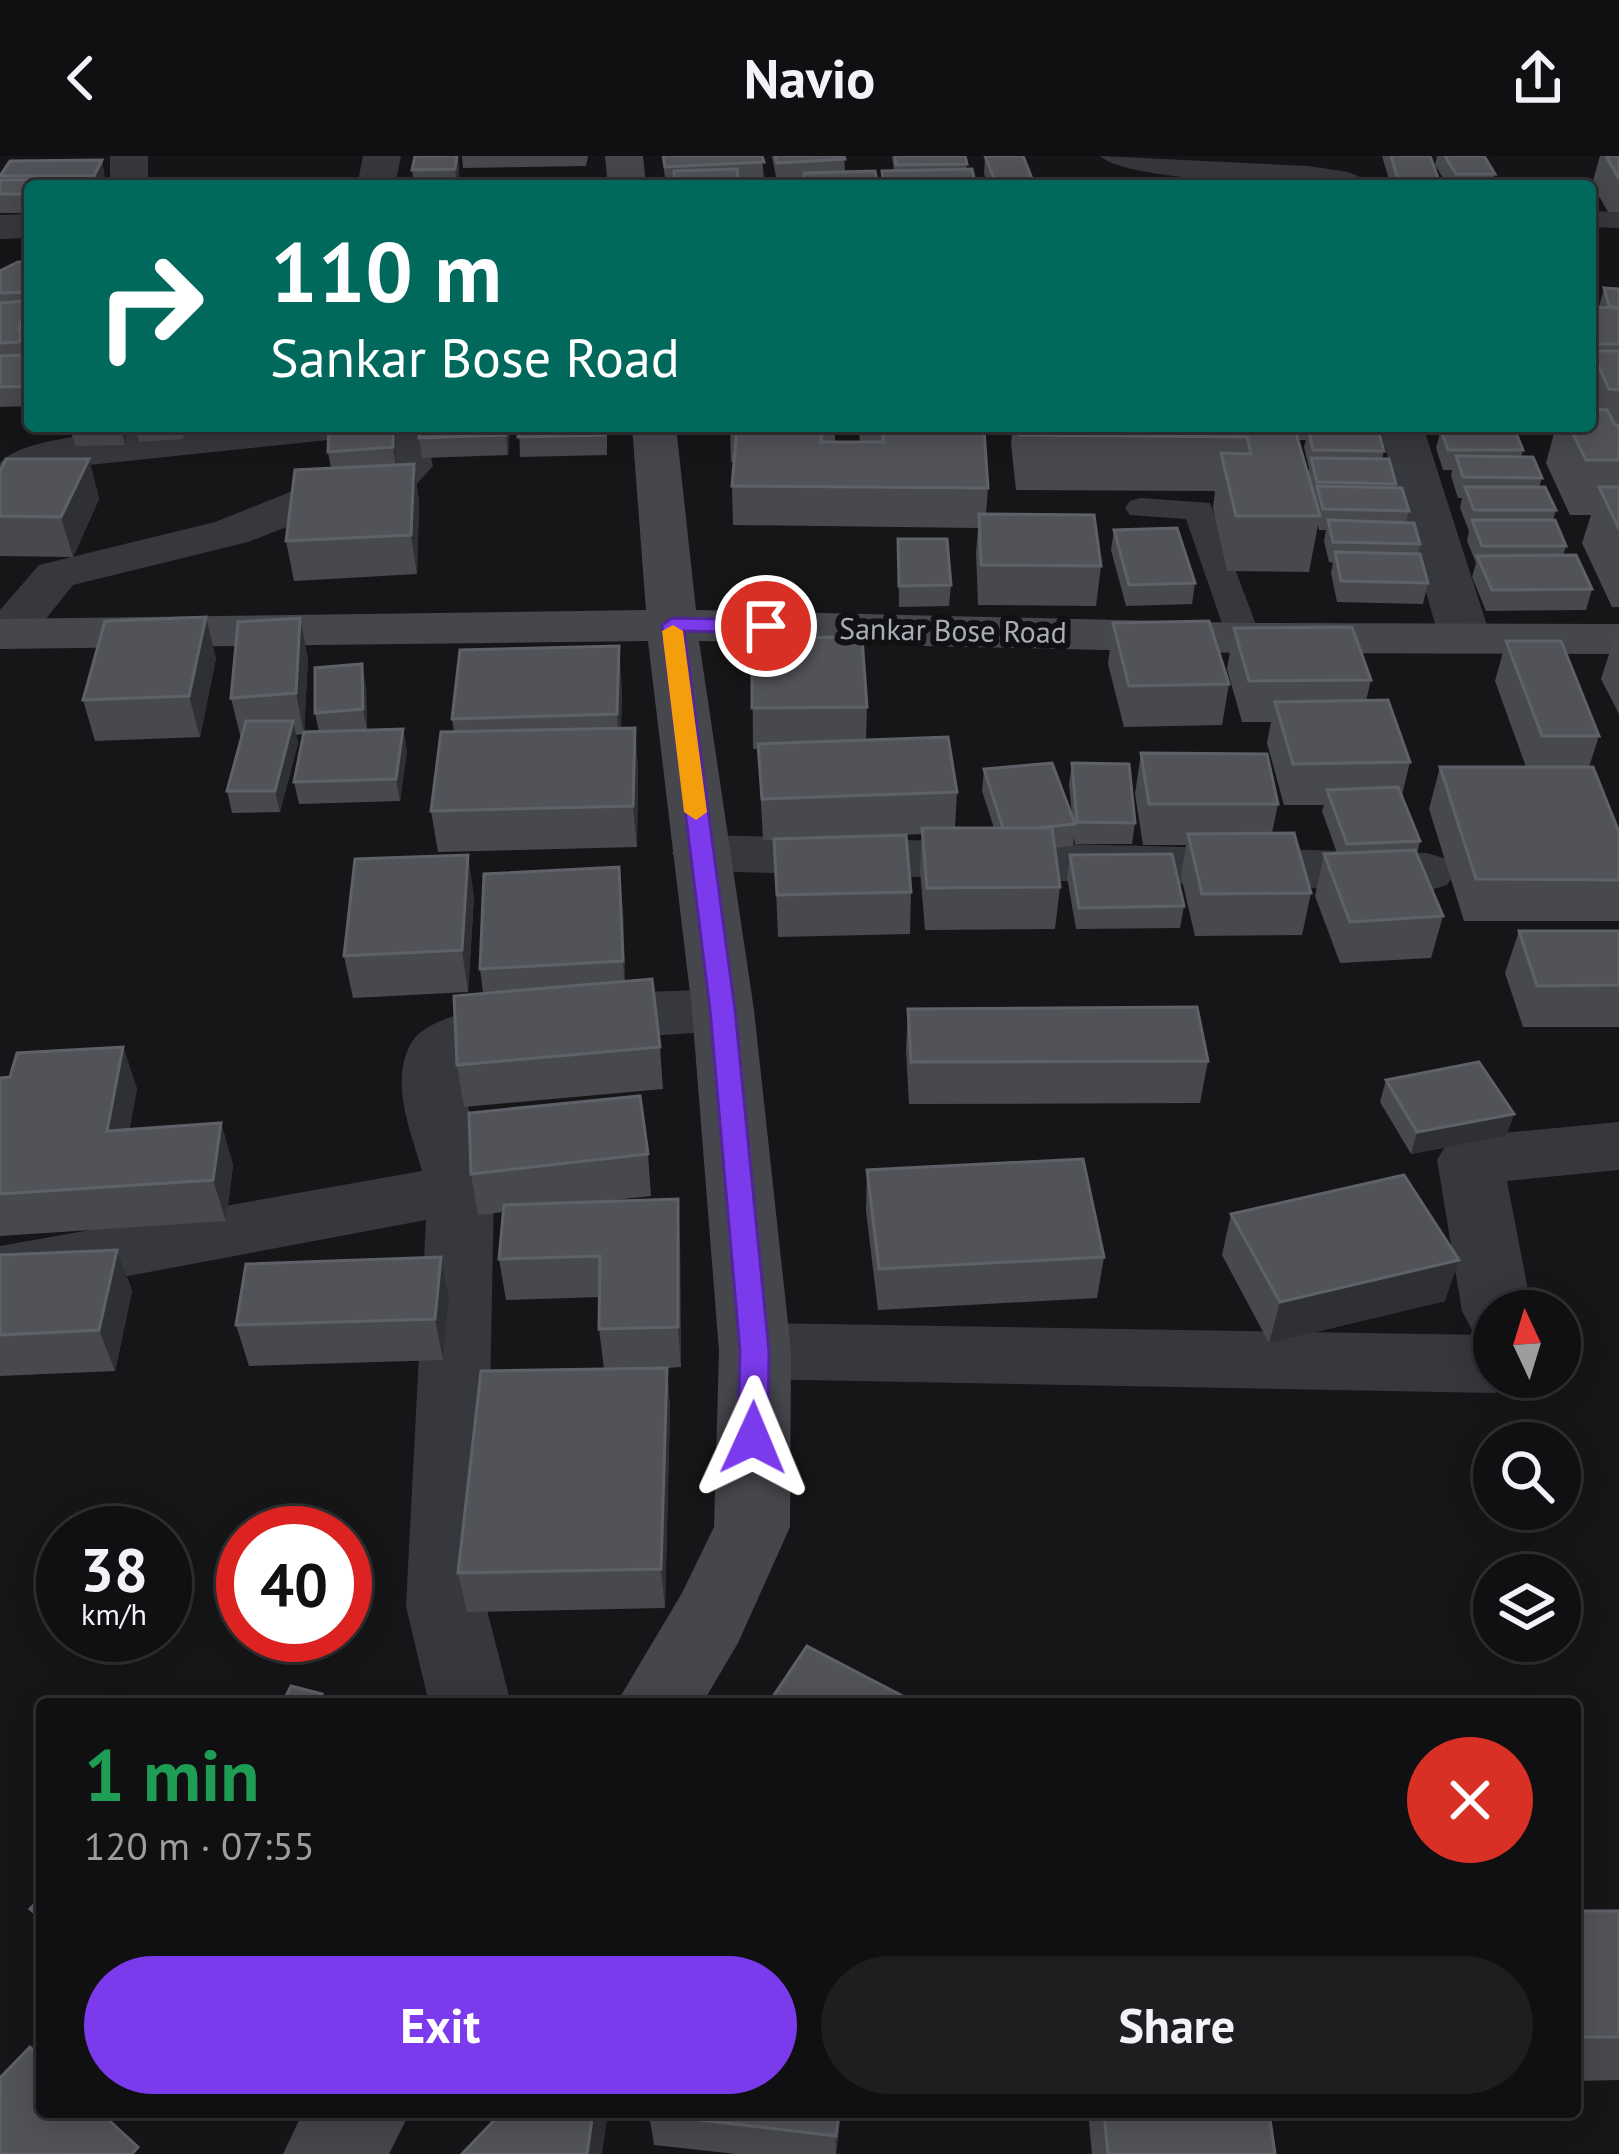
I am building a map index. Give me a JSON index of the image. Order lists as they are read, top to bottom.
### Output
{
  "streets": {
    "street": ["Sankar Bose Road"]
  },
  "north": "top",
  "page": {
    "header": "Navio",
    "turn": ["110 m", "Sankar Bose Road"],
    "speed": "38 km/h",
    "limit": "40",
    "heading": ["1 min", "120 m · 07:55"],
    "buttons": ["Exit", "Share"]
  }
}
